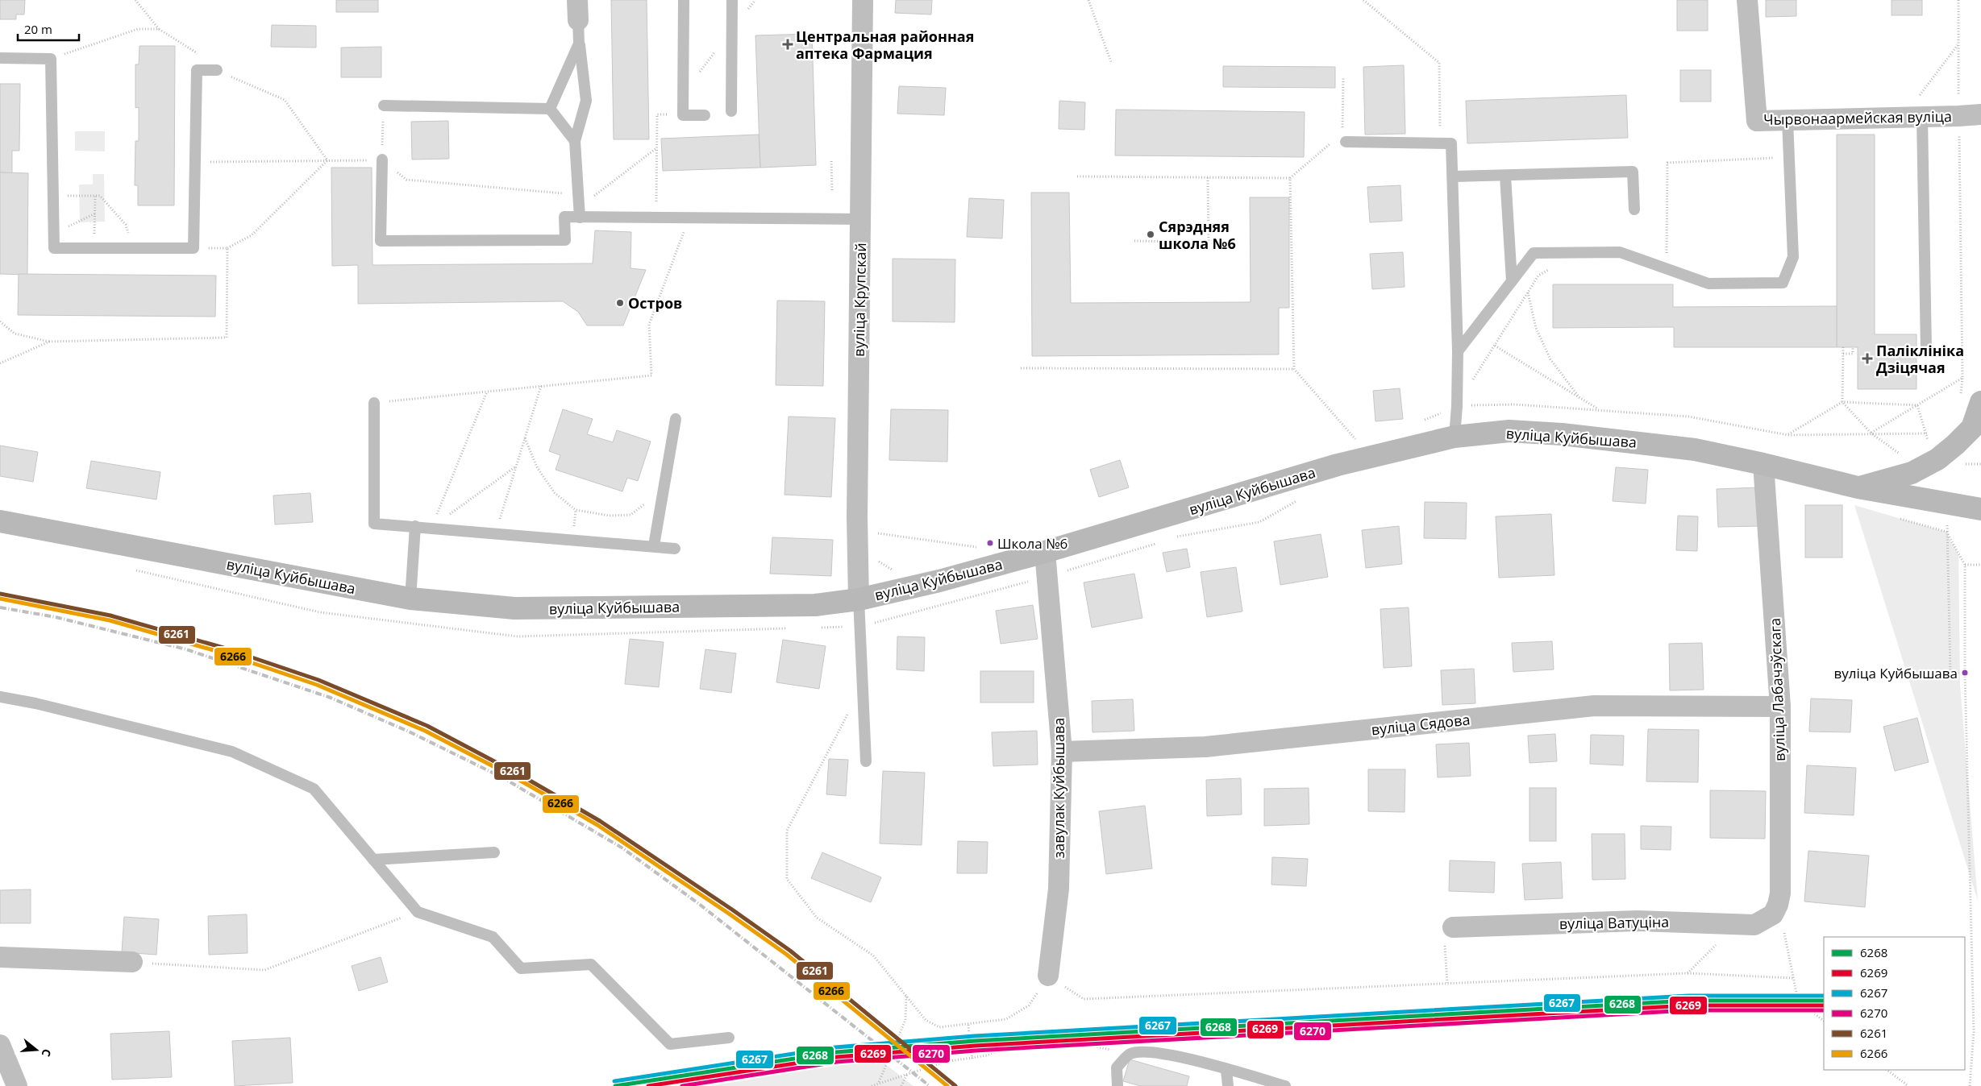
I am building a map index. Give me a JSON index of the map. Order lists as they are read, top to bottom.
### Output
{
  "streets": {
    "main road": ["вуліца Куйбышава"],
    "street": [
      "Чырвонаармейская вуліца",
      "вуліца Крупскай",
      "вуліца Лабачэўскага",
      "вуліца Сядова",
      "завулак Куйбышава",
      "вуліца Ватуціна"
    ]
  },
  "crossings": [
    ["вуліца Крупскай", "вуліца Куйбышава"],
    ["вуліца Куйбышава", "вуліца Лабачэўскага"],
    ["вуліца Куйбышава", "завулак Куйбышава"],
    ["вуліца Лабачэўскага", "вуліца Сядова"],
    ["вуліца Лабачэўскага", "вуліца Ватуціна"],
    ["вуліца Сядова", "завулак Куйбышава"]
  ],
  "places": {
    "health": ["Центральная районная аптека Фармация", "Паліклініка Дзіцячая"],
    "other": [
      "Сярэдняя школа №6",
      "Остров",
      "Школа №6",
      "вуліца Куйбышава"
    ]
  },
  "lines": [
    "transit line 6261",
    "transit line 6266",
    "transit line 6267",
    "transit line 6268",
    "transit line 6269",
    "transit line 6270"
  ],
  "legend": [
    "6268",
    "6269",
    "6267",
    "6270",
    "6261",
    "6266"
  ],
  "scale_bar": "20 m",
  "north": "right"
}
